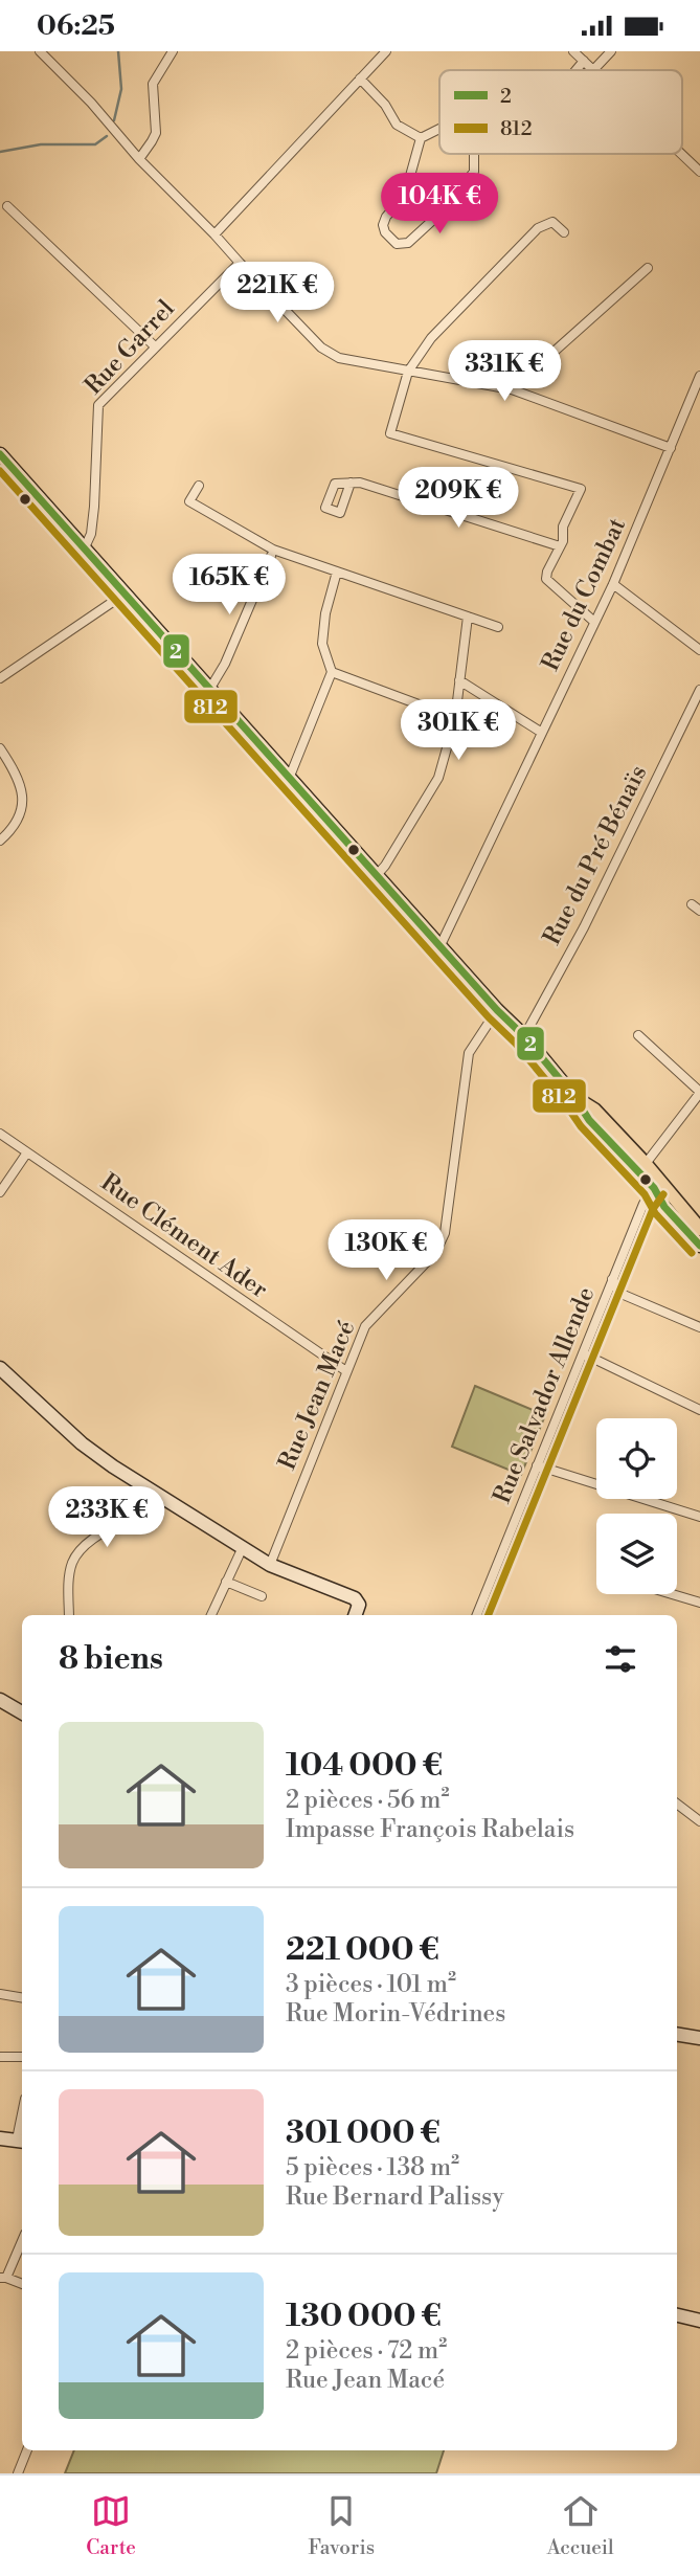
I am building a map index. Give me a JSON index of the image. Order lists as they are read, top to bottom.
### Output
{
  "streets": {
    "street": [
      "Rue Garrel",
      "Rue du Combat",
      "Rue du Pré Bénaïs",
      "Rue Clément Ader",
      "Rue Jean Macé",
      "Rue Salvador Allende"
    ]
  },
  "crossings": [
    ["Rue Clément Ader", "Rue Jean Macé"]
  ],
  "lines": ["transit line 2", "transit line 812"],
  "legend": ["2", "812"],
  "page": {
    "status": "06:25",
    "price": [
      "104K €",
      "221K €",
      "331K €",
      "209K €",
      "165K €",
      "301K €",
      "130K €",
      "233K €"
    ],
    "heading": "8 biens",
    "list": [
      {
        "name": "104 000 €",
        "note": "2 pièces · 56 m² · Impasse François Rabelais"
      },
      {
        "name": "221 000 €",
        "note": "3 pièces · 101 m² · Rue Morin-Védrines"
      },
      {
        "name": "301 000 €",
        "note": "5 pièces · 138 m² · Rue Bernard Palissy"
      },
      {
        "name": "130 000 €",
        "note": "2 pièces · 72 m² · Rue Jean Macé"
      }
    ],
    "tabs": ["Carte", "Favoris", "Accueil"]
  }
}
